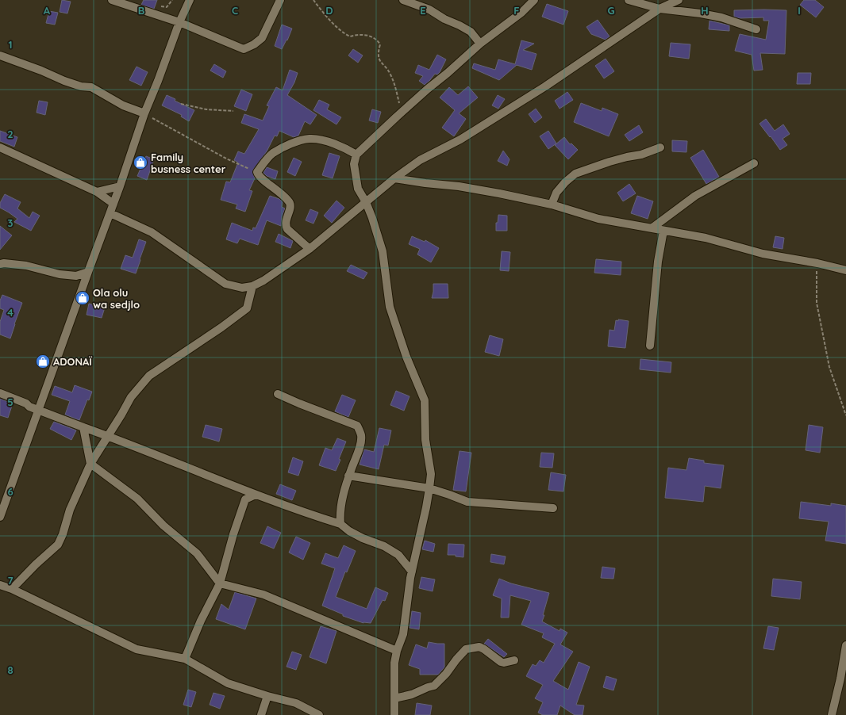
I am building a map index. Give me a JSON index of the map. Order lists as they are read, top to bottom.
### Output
{
  "places": {
    "shop": ["Family busness center", "Ola olu wa sedjlo", "ADONAÏ"]
  },
  "grid": {
    "columns": [
      "A",
      "B",
      "C",
      "D",
      "E",
      "F",
      "G",
      "H",
      "I"
    ],
    "rows": [
      "1",
      "2",
      "3",
      "4",
      "5",
      "6",
      "7",
      "8"
    ]
  }
}
